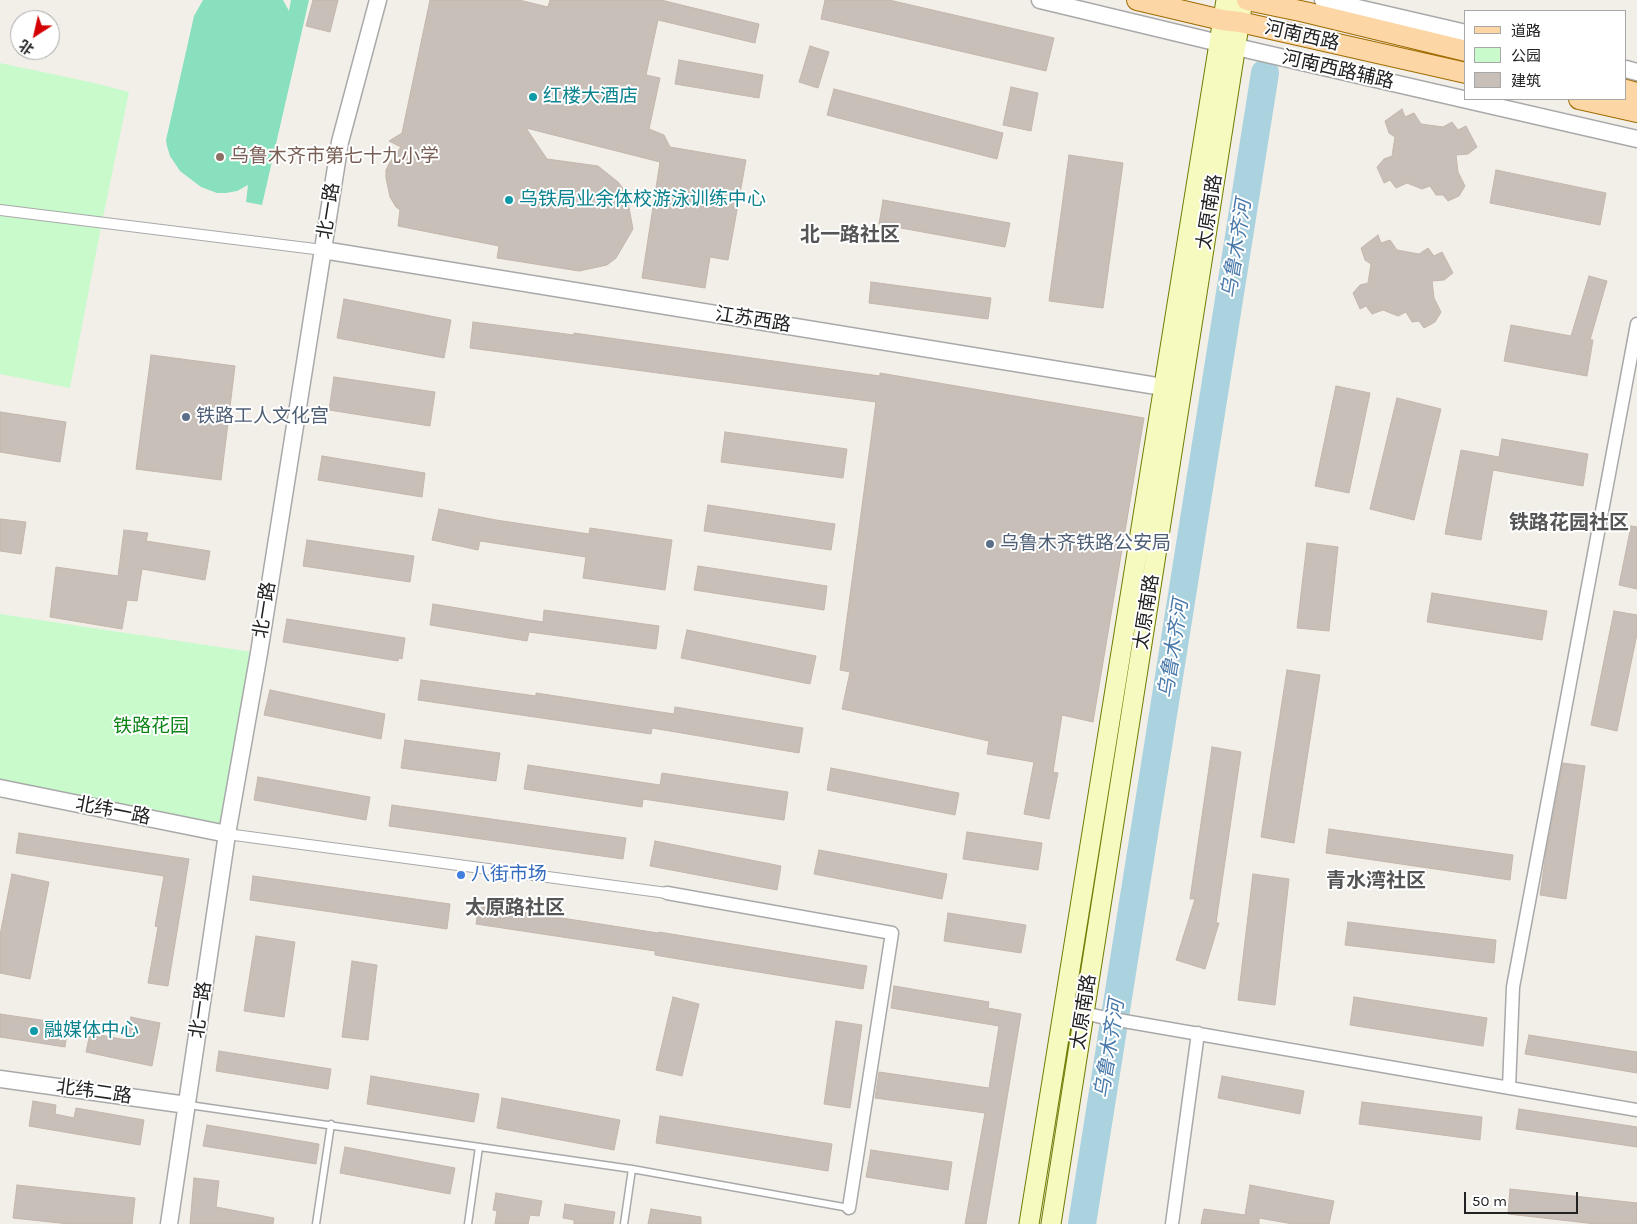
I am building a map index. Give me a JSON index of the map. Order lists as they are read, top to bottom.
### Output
{
  "streets": {
    "main road": ["河南西路", "太原南路"],
    "street": [
      "河南西路辅路",
      "北一路",
      "江苏西路",
      "北纬一路",
      "北纬二路"
    ]
  },
  "crossings": [
    ["河南西路辅路", "太原南路"],
    ["北一路", "江苏西路"],
    ["北一路", "北纬一路"],
    ["北一路", "北纬二路"],
    ["太原南路", "江苏西路"]
  ],
  "districts": [
    "北一路社区",
    "铁路花园社区",
    "青水湾社区",
    "太原路社区"
  ],
  "water": ["乌鲁木齐河"],
  "parks": ["铁路花园"],
  "places": [
    "红楼大酒店",
    "乌鲁木齐市第七十九小学",
    "乌铁局业余体校游泳训练中心",
    "铁路工人文化宫",
    "乌鲁木齐铁路公安局",
    "八街市场",
    "融媒体中心"
  ],
  "legend": ["道路", "公园", "建筑"],
  "scale_bar": "50 m",
  "north": "bottom left"
}
